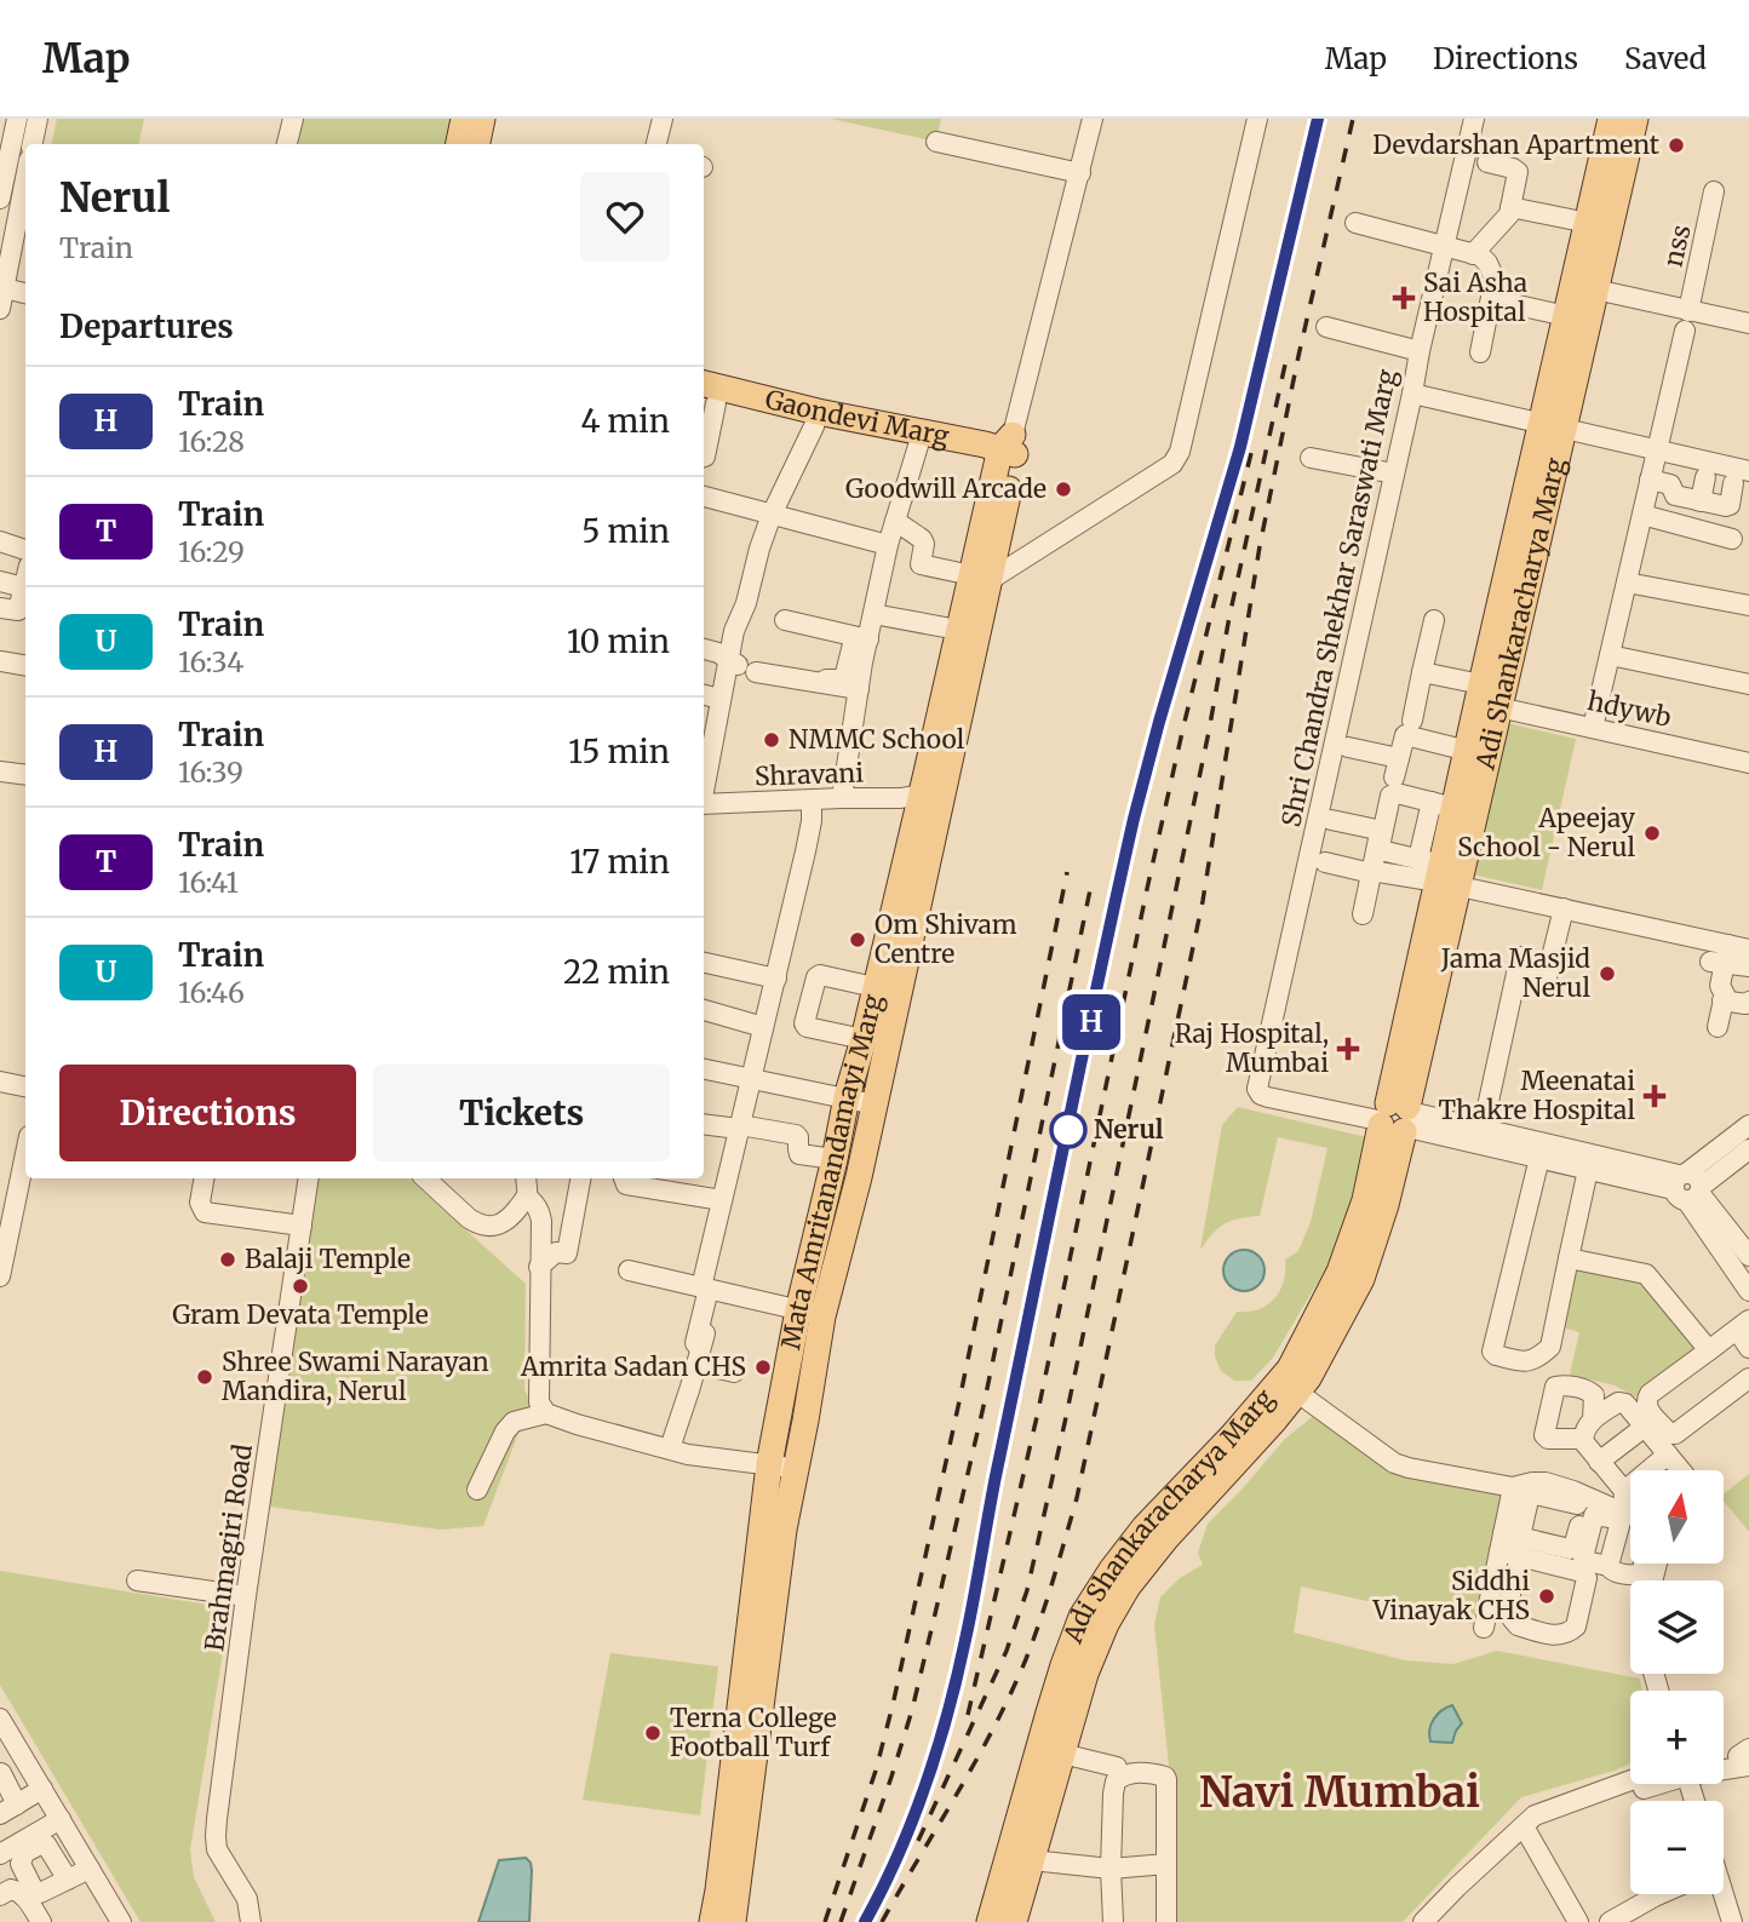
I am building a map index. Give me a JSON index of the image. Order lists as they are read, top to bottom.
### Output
{
  "streets": {
    "main road": ["Gaondevi Marg", "Adi Shankaracharya Marg", "Mata Amritanandamayi Marg"],
    "street": [
      "nss",
      "Shri Chandra Shekhar Saraswati Marg",
      "hdywb",
      "Shravani",
      "Brahmagiri Road"
    ]
  },
  "crossings": [
    ["nss", "hdywb"],
    ["Gaondevi Marg", "Mata Amritanandamayi Marg"],
    ["Shri Chandra Shekhar Saraswati Marg", "Adi Shankaracharya Marg"],
    ["Adi Shankaracharya Marg", "hdywb"],
    ["Shravani", "Mata Amritanandamayi Marg"]
  ],
  "districts": ["Navi Mumbai"],
  "places": {
    "other": [
      "Devdarshan Apartment",
      "Goodwill Arcade",
      "NMMC School",
      "Apeejay School - Nerul",
      "Om Shivam Centre",
      "Jama Masjid Nerul",
      "Nerul",
      "Balaji Temple",
      "Gram Devata Temple",
      "Amrita Sadan CHS",
      "Shree Swami Narayan Mandira, Nerul",
      "Siddhi Vinayak CHS",
      "Terna College Football Turf"
    ],
    "health": ["Sai Asha Hospital", "Raj Hospital, Mumbai", "Meenatai Thakre Hospital"]
  },
  "north": "top",
  "page": {
    "header": "Map",
    "nav": ["Map", "Directions", "Saved"],
    "on_map": "H",
    "heading": [
      ["Nerul", "Train"],
      "Departures"
    ],
    "list": [
      {
        "mark": "H",
        "name": "Train",
        "note": "16:28",
        "value": "4 min"
      },
      {
        "mark": "T",
        "name": "Train",
        "note": "16:29",
        "value": "5 min"
      },
      {
        "mark": "U",
        "name": "Train",
        "note": "16:34",
        "value": "10 min"
      },
      {
        "mark": "H",
        "name": "Train",
        "note": "16:39",
        "value": "15 min"
      },
      {
        "mark": "T",
        "name": "Train",
        "note": "16:41",
        "value": "17 min"
      },
      {
        "mark": "U",
        "name": "Train",
        "note": "16:46",
        "value": "22 min"
      }
    ],
    "buttons": ["Directions", "Tickets"],
    "map_buttons": ["+", "−"]
  }
}
